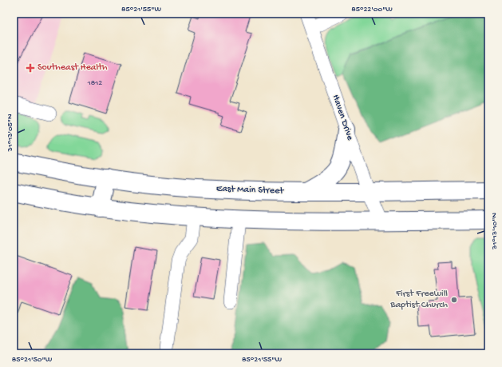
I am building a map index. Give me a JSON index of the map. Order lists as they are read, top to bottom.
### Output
{
  "streets": {
    "main road": ["East Main Street"],
    "street": ["Haven Drive"]
  },
  "crossings": [
    ["Haven Drive", "East Main Street"]
  ],
  "places": {
    "health": ["Southeast Health"],
    "other": ["First Freewill Baptist Church"]
  },
  "house_numbers": ["1812"],
  "coordinates": [
    "85°21'55\"W",
    "85°22'00\"W",
    "31°13'05\"N",
    "31°13'10\"N",
    "85°21'50\"W"
  ]
}
